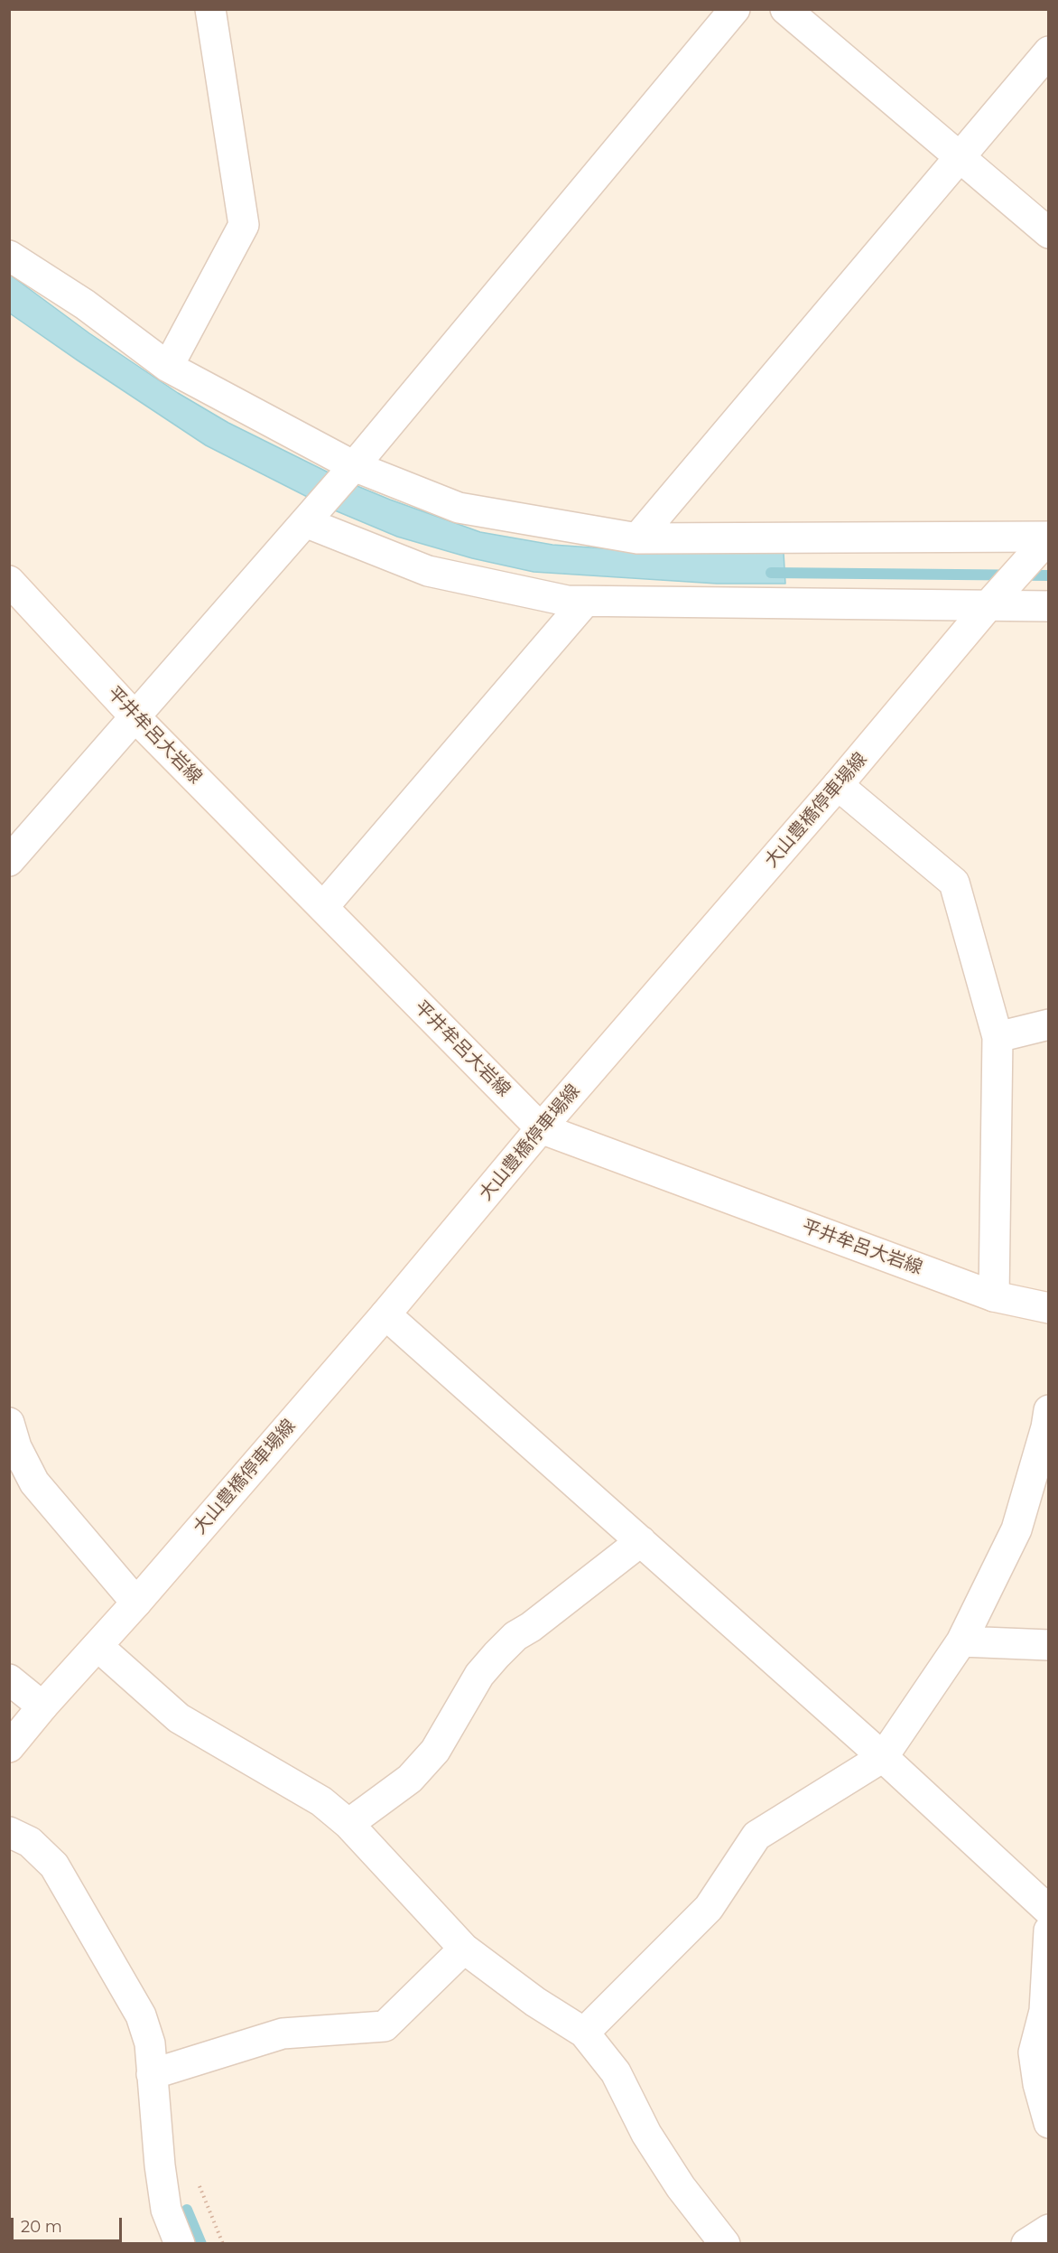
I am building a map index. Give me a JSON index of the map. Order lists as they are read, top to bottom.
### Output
{
  "streets": {
    "street": ["平井牟呂大岩線", "大山豊橋停車場線"]
  },
  "crossings": [
    ["平井牟呂大岩線", "大山豊橋停車場線"]
  ],
  "scale_bar": "20 m"
}
